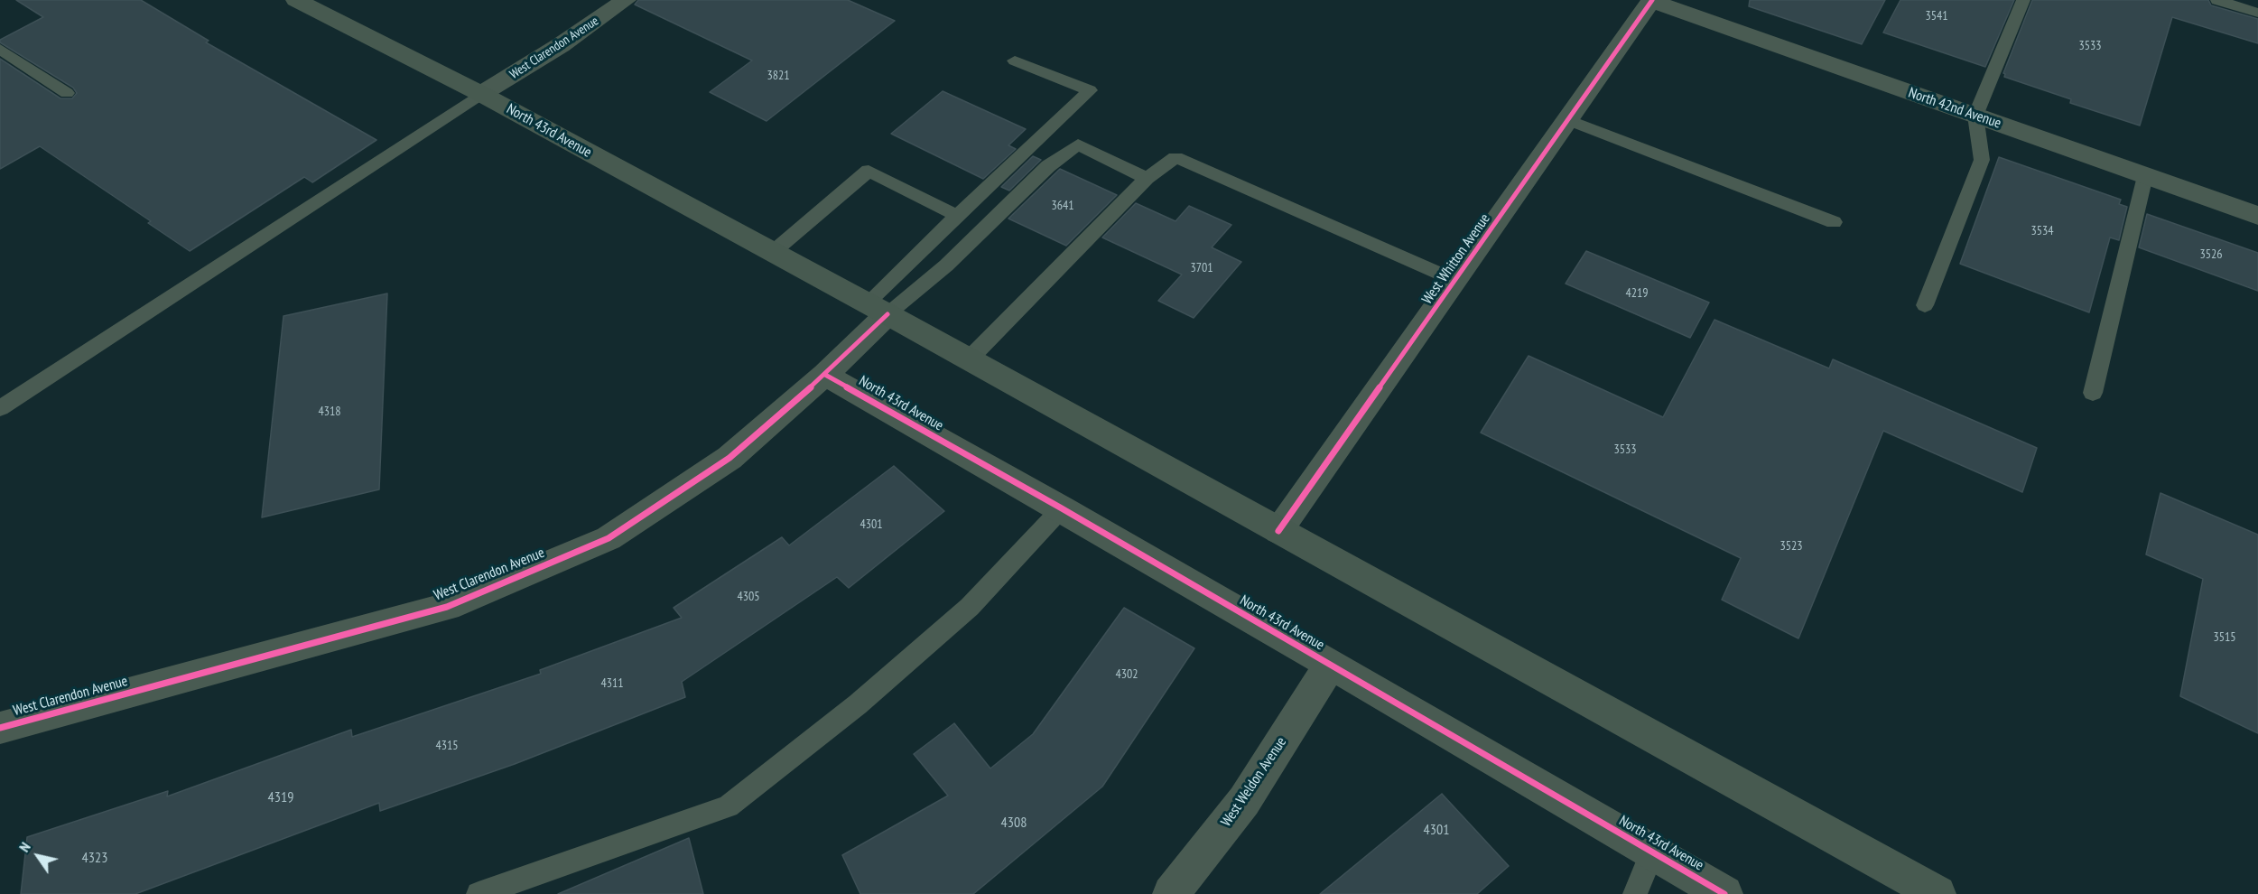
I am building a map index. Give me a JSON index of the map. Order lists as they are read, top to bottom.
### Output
{
  "streets": {
    "main road": ["North 43rd Avenue"],
    "street": [
      "West Clarendon Avenue",
      "North 42nd Avenue",
      "West Whitton Avenue",
      "West Weldon Avenue"
    ]
  },
  "crossings": [
    ["West Clarendon Avenue", "North 43rd Avenue"],
    ["North 42nd Avenue", "West Whitton Avenue"],
    ["North 43rd Avenue", "West Whitton Avenue"],
    ["North 43rd Avenue", "West Weldon Avenue"]
  ],
  "house_numbers": [
    "3541",
    "3533",
    "3821",
    "3641",
    "3534",
    "3526",
    "3701",
    "4219",
    "4318",
    "3533",
    "4301",
    "3523",
    "4305",
    "3515",
    "4302",
    "4311",
    "4315",
    "4319",
    "4308",
    "4301",
    "4323"
  ],
  "north": "top left"
}
